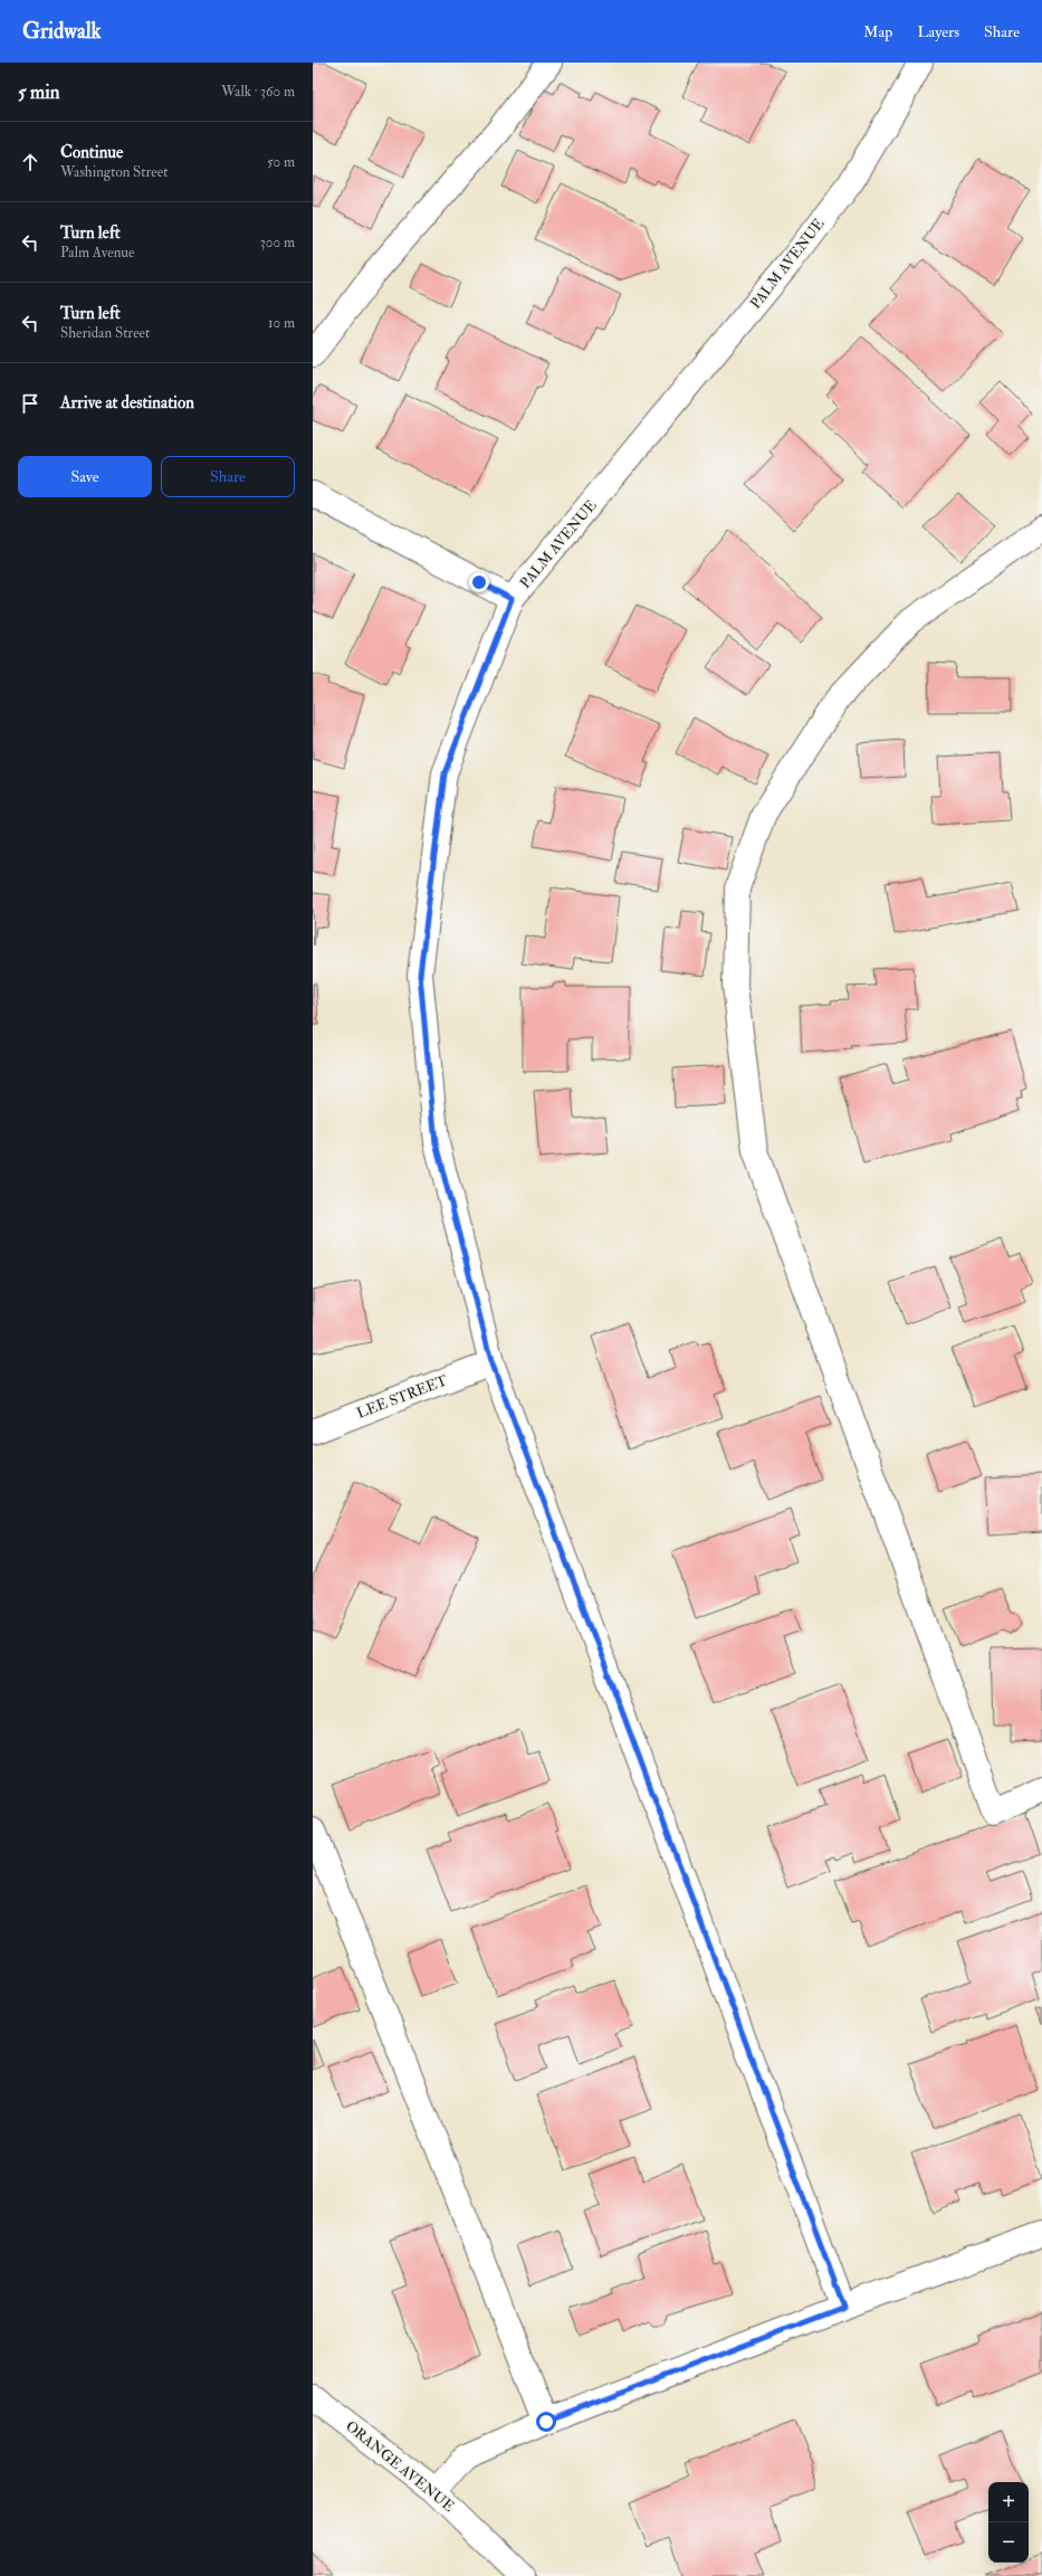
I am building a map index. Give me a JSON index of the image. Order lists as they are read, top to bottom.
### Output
{
  "streets": {
    "street": ["PALM AVENUE", "LEE STREET", "ORANGE AVENUE"]
  },
  "crossings": [
    ["PALM AVENUE", "LEE STREET"]
  ],
  "page": {
    "header": "Gridwalk",
    "nav": ["Map", "Layers", "Share"],
    "heading": ["5 min", "Walk · 360 m"],
    "list": [
      ["Continue", "Washington Street", "50 m"],
      ["Turn left", "Palm Avenue", "300 m"],
      ["Turn left", "Sheridan Street", "10 m"],
      "Arrive at destination"
    ],
    "buttons": ["Save", "Share"],
    "map_buttons": ["+", "−"]
  }
}
